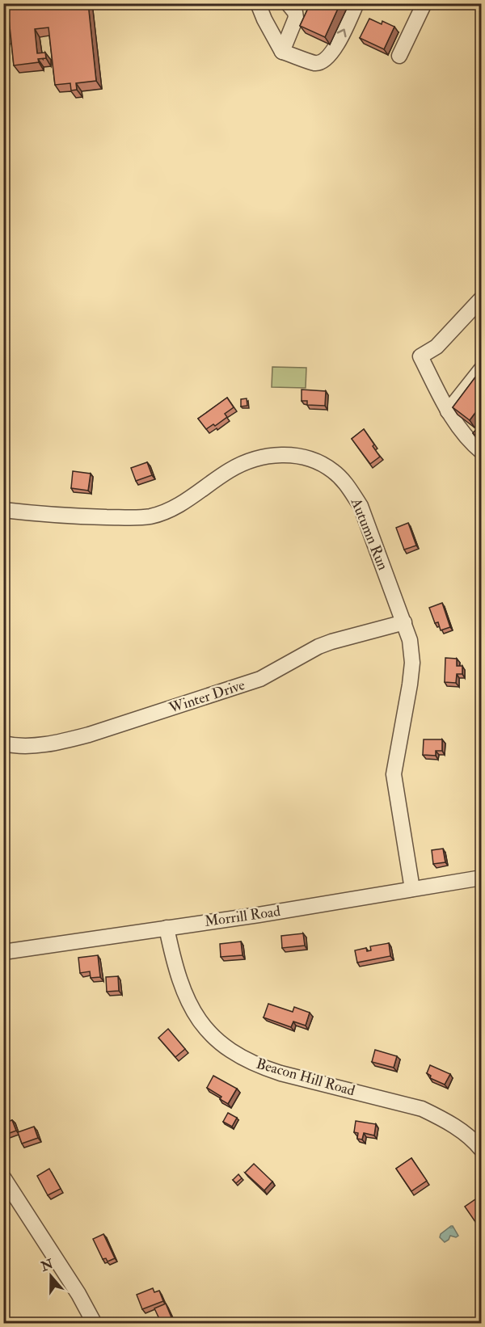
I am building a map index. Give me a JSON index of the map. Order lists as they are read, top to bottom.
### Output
{
  "streets": {
    "street": [
      "Autumn Run",
      "Winter Drive",
      "Morrill Road",
      "Beacon Hill Road"
    ]
  },
  "crossings": [
    ["Autumn Run", "Winter Drive"],
    ["Autumn Run", "Morrill Road"],
    ["Morrill Road", "Beacon Hill Road"]
  ],
  "north": "top"
}
